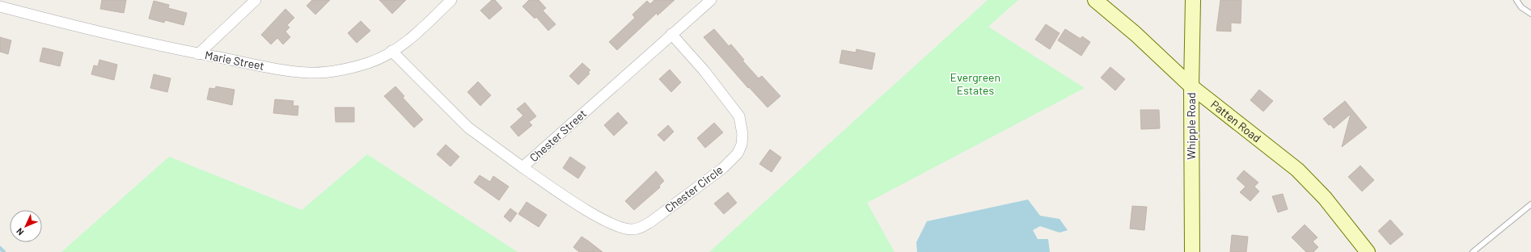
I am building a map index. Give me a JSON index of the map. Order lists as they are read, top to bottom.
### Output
{
  "streets": {
    "street": [
      "Marie Street",
      "Patten Road",
      "Whipple Road",
      "Chester Street",
      "Chester Circle"
    ]
  },
  "crossings": [
    ["Marie Street", "Chester Street"],
    ["Patten Road", "Whipple Road"],
    ["Chester Street", "Chester Circle"]
  ],
  "parks": ["Evergreen Estates"],
  "north": "bottom left"
}
